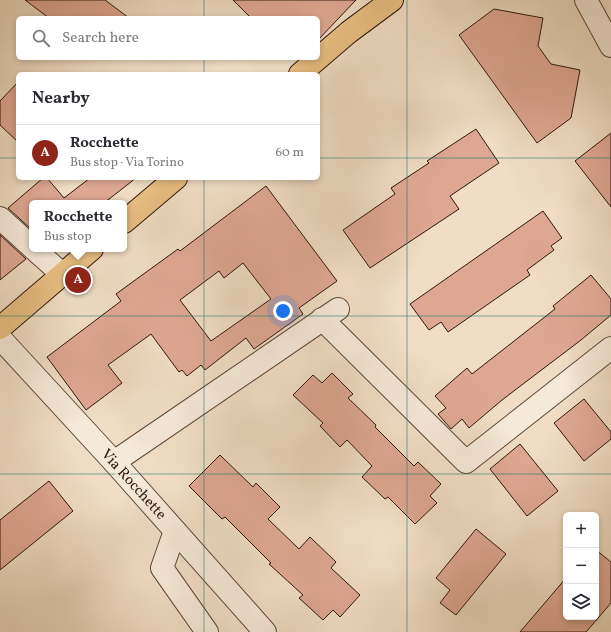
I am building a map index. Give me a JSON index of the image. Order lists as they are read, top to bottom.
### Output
{
  "streets": {
    "street": ["Via Rocchette"]
  },
  "page": {
    "search": "Search here",
    "heading": "Nearby",
    "list": [
      {
        "mark": "A",
        "name": "Rocchette",
        "note": "Bus stop · Via Torino",
        "value": "60 m"
      }
    ],
    "popup": ["Rocchette", "Bus stop"],
    "pins": "A",
    "map_buttons": ["+", "−"]
  }
}
